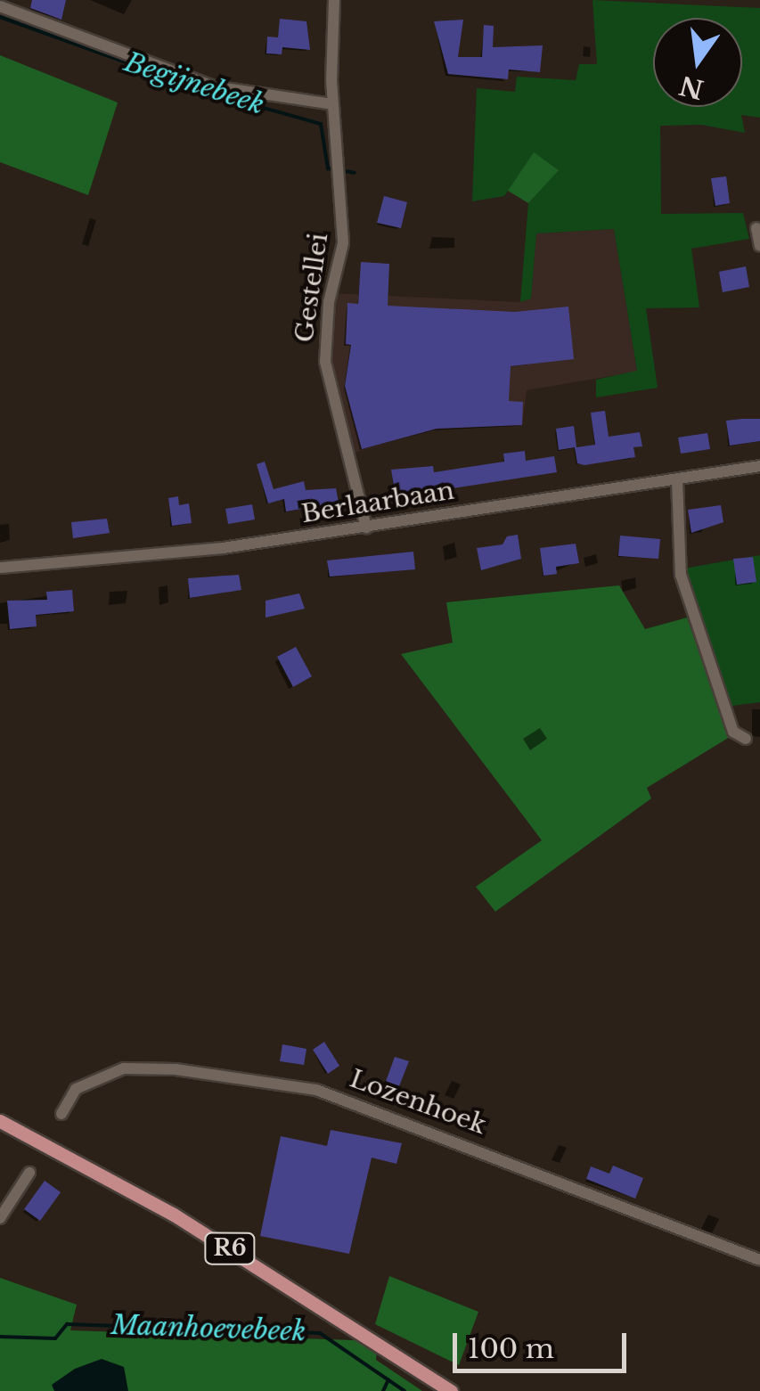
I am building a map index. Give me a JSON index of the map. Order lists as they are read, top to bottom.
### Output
{
  "streets": {
    "main road": ["R6"],
    "street": ["Gestellei", "Berlaarbaan", "Lozenhoek"]
  },
  "crossings": [
    ["Gestellei", "Berlaarbaan"]
  ],
  "water": ["Begijnebeek", "Maanhoevebeek"],
  "scale_bar": "100 m",
  "north": "bottom"
}
